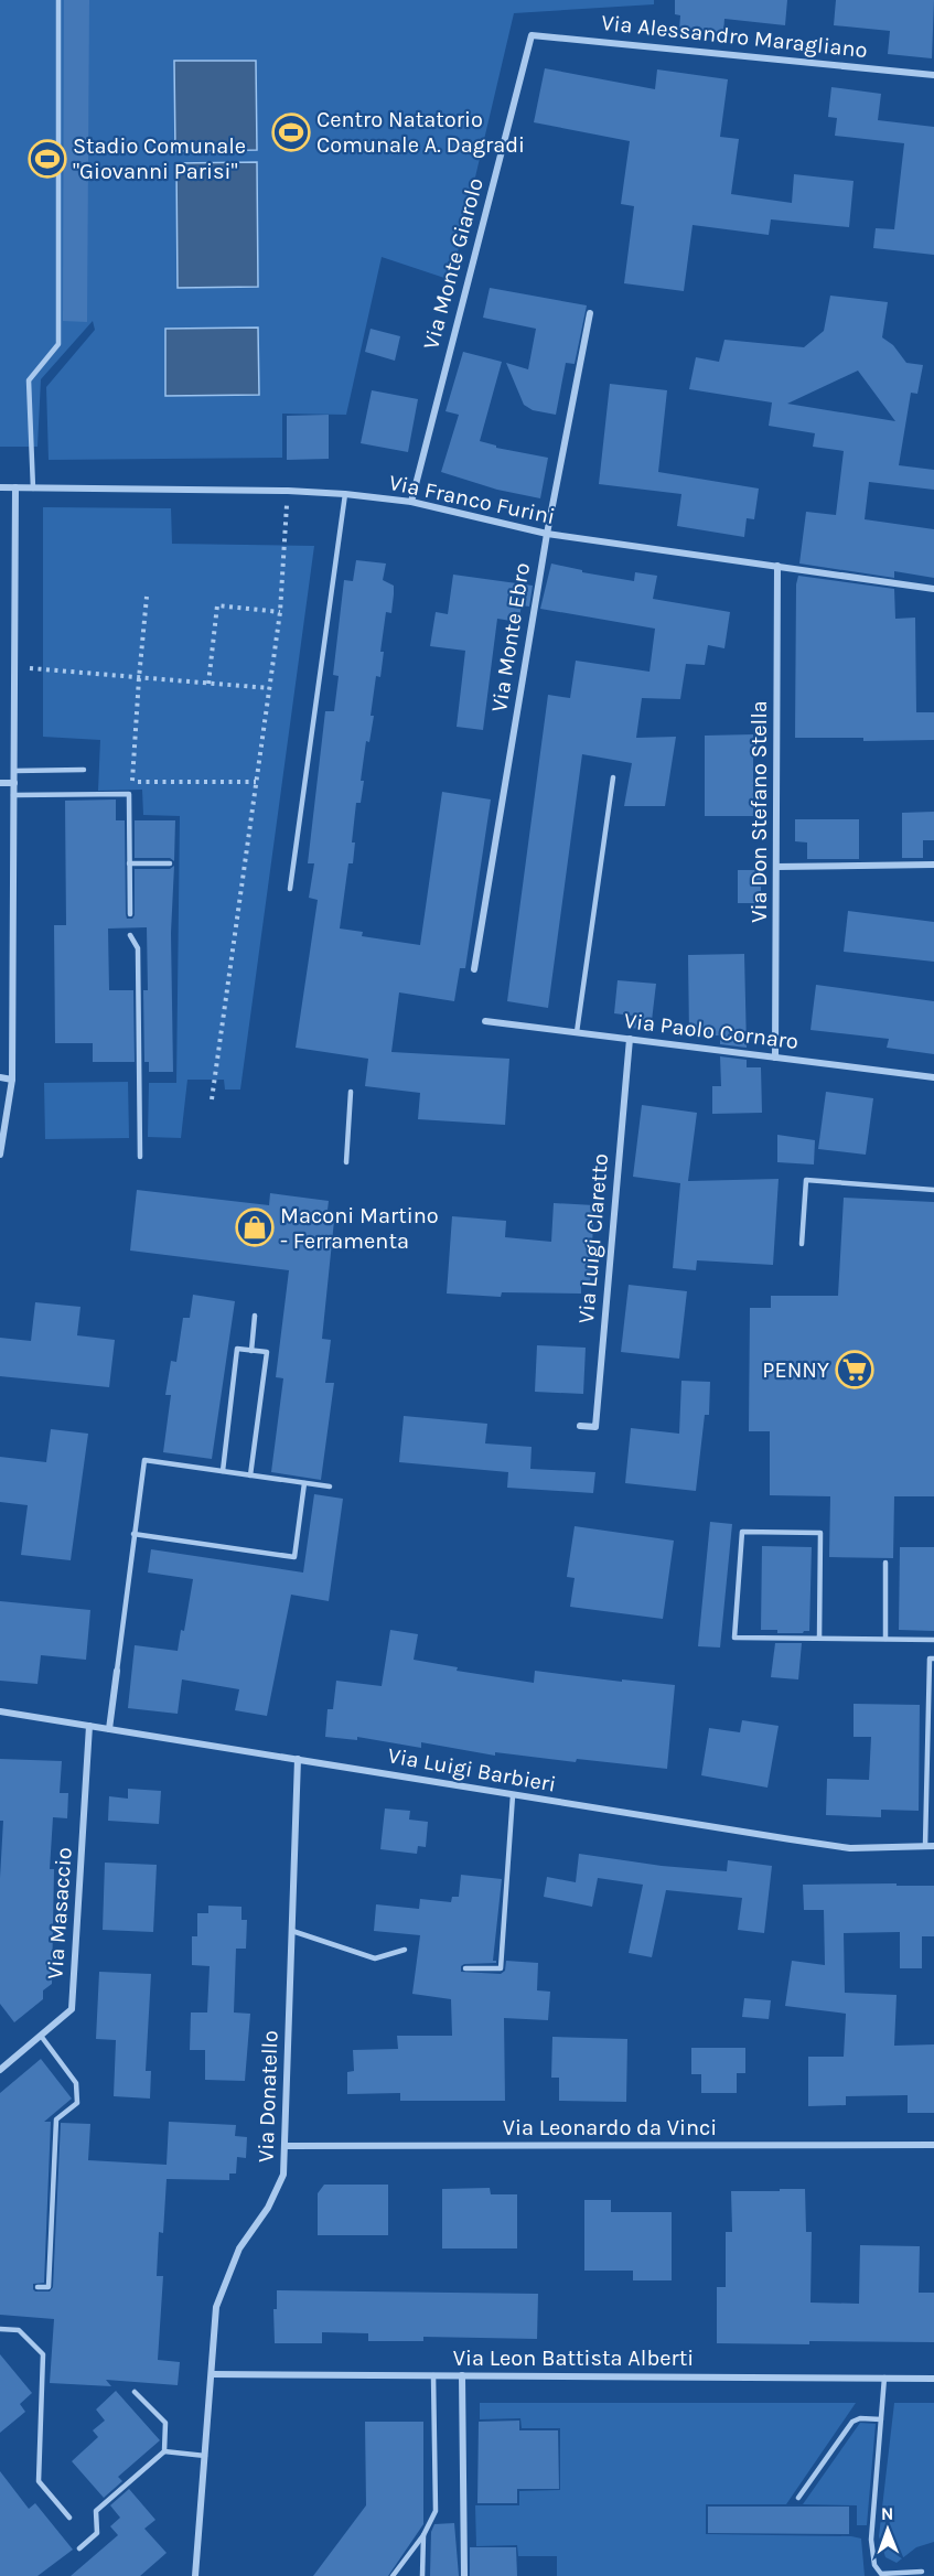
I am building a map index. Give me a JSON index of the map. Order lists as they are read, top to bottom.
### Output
{
  "streets": {
    "street": [
      "Via Alessandro Maragliano",
      "Via Monte Giarolo",
      "Via Franco Furini",
      "Via Monte Ebro",
      "Via Don Stefano Stella",
      "Via Paolo Cornaro",
      "Via Luigi Claretto",
      "Via Luigi Barbieri",
      "Via Masaccio",
      "Via Donatello",
      "Via Leonardo da Vinci",
      "Via Leon Battista Alberti"
    ]
  },
  "crossings": [
    ["Via Alessandro Maragliano", "Via Monte Giarolo"],
    ["Via Monte Giarolo", "Via Franco Furini"],
    ["Via Franco Furini", "Via Monte Ebro"],
    ["Via Franco Furini", "Via Don Stefano Stella"],
    ["Via Don Stefano Stella", "Via Paolo Cornaro"],
    ["Via Paolo Cornaro", "Via Luigi Claretto"],
    ["Via Luigi Barbieri", "Via Masaccio"],
    ["Via Luigi Barbieri", "Via Donatello"],
    ["Via Donatello", "Via Leonardo da Vinci"],
    ["Via Donatello", "Via Leon Battista Alberti"]
  ],
  "places": {
    "sports": ["Centro Natatorio Comunale A. Dagradi", "Stadio Comunale \"Giovanni Parisi\""],
    "shop": ["Maconi Martino - Ferramenta"],
    "supermarket": ["PENNY"]
  },
  "north": "top"
}
